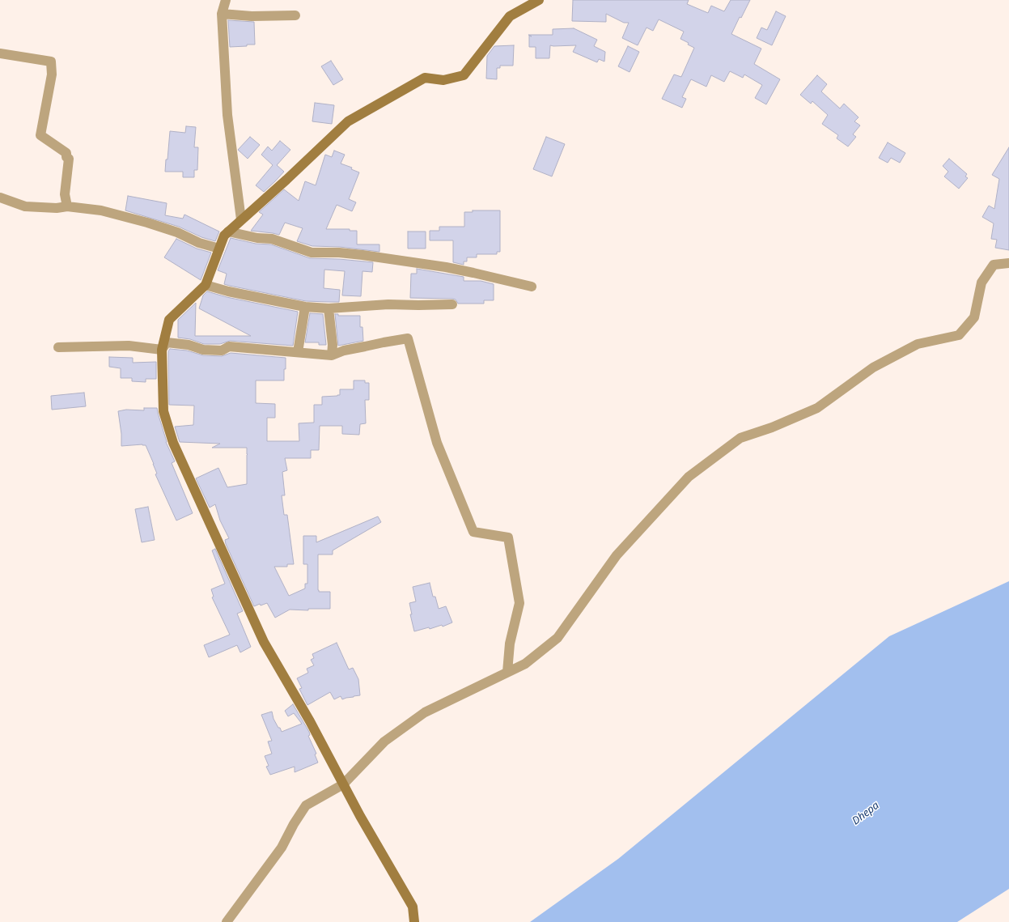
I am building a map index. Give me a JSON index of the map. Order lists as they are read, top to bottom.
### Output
{
  "water": ["Dhepa"]
}
